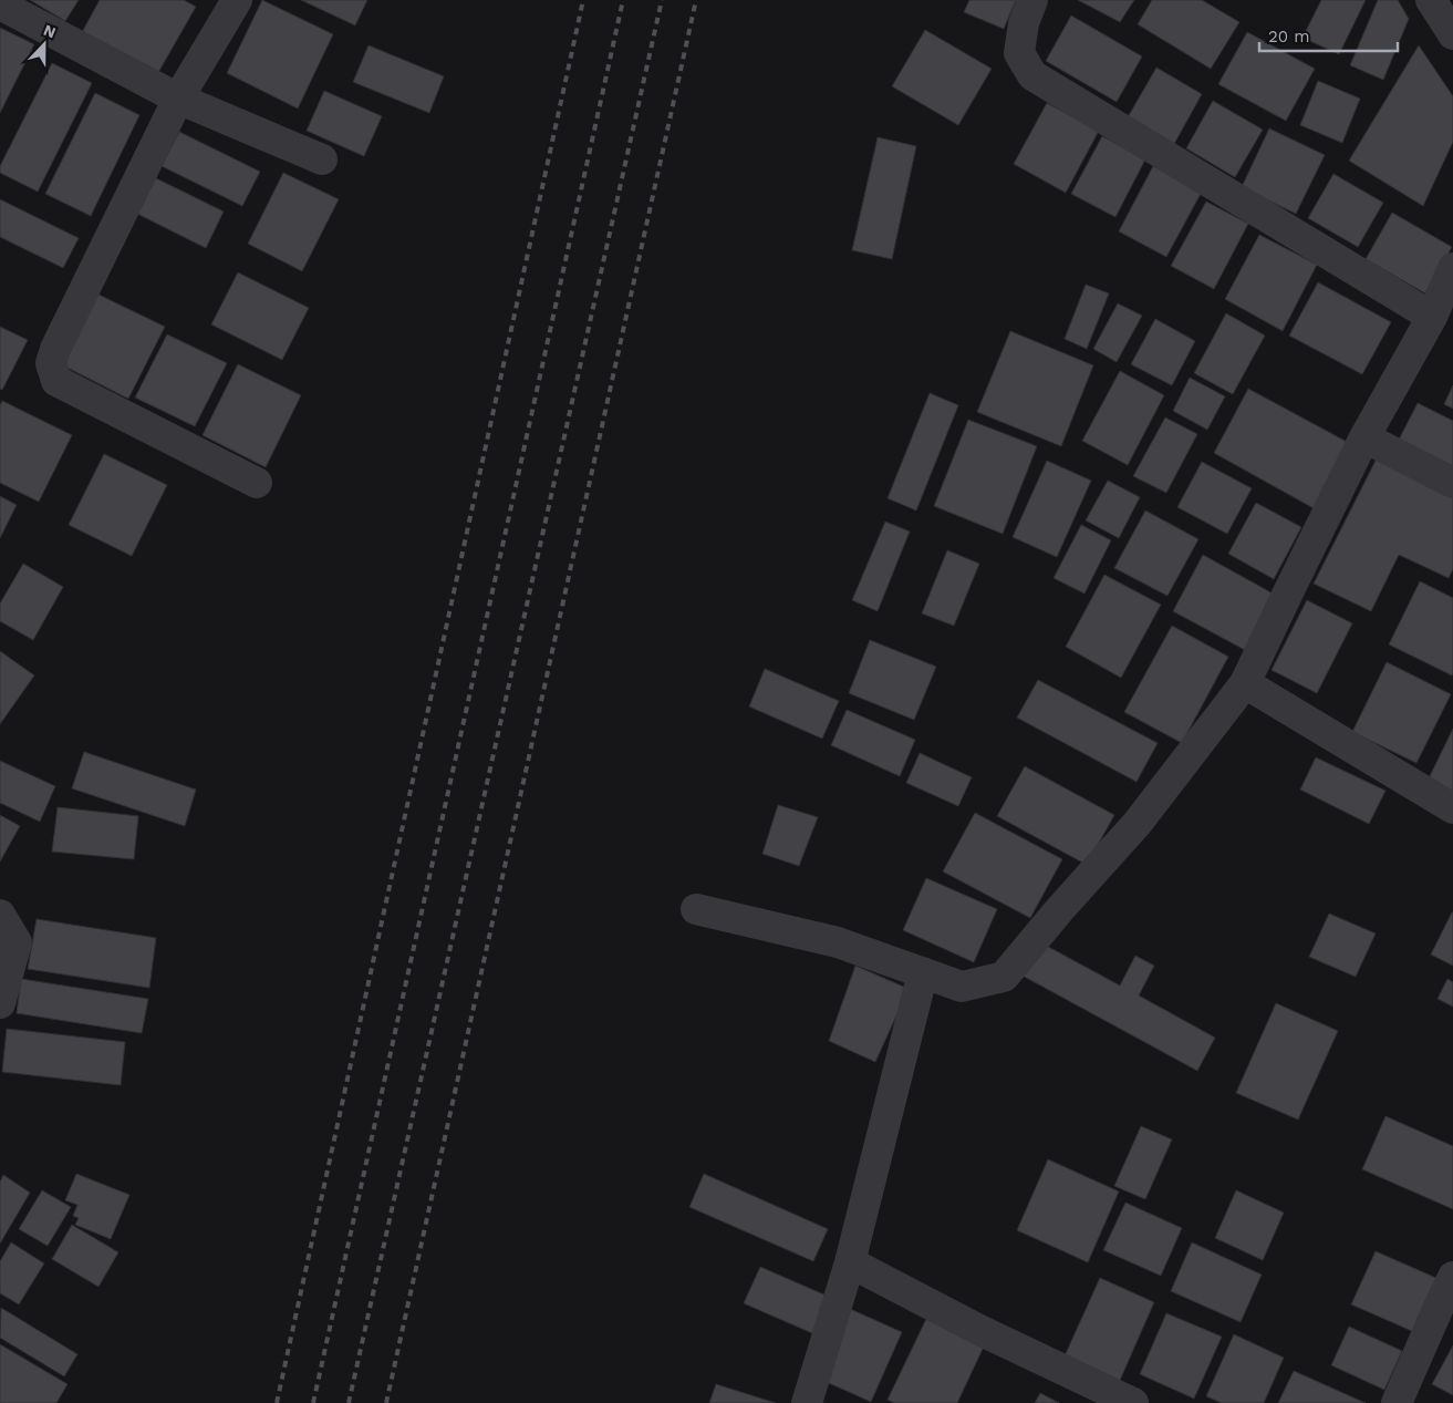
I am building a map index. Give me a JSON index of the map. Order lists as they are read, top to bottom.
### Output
{
  "scale_bar": "20 m",
  "north": "top"
}
